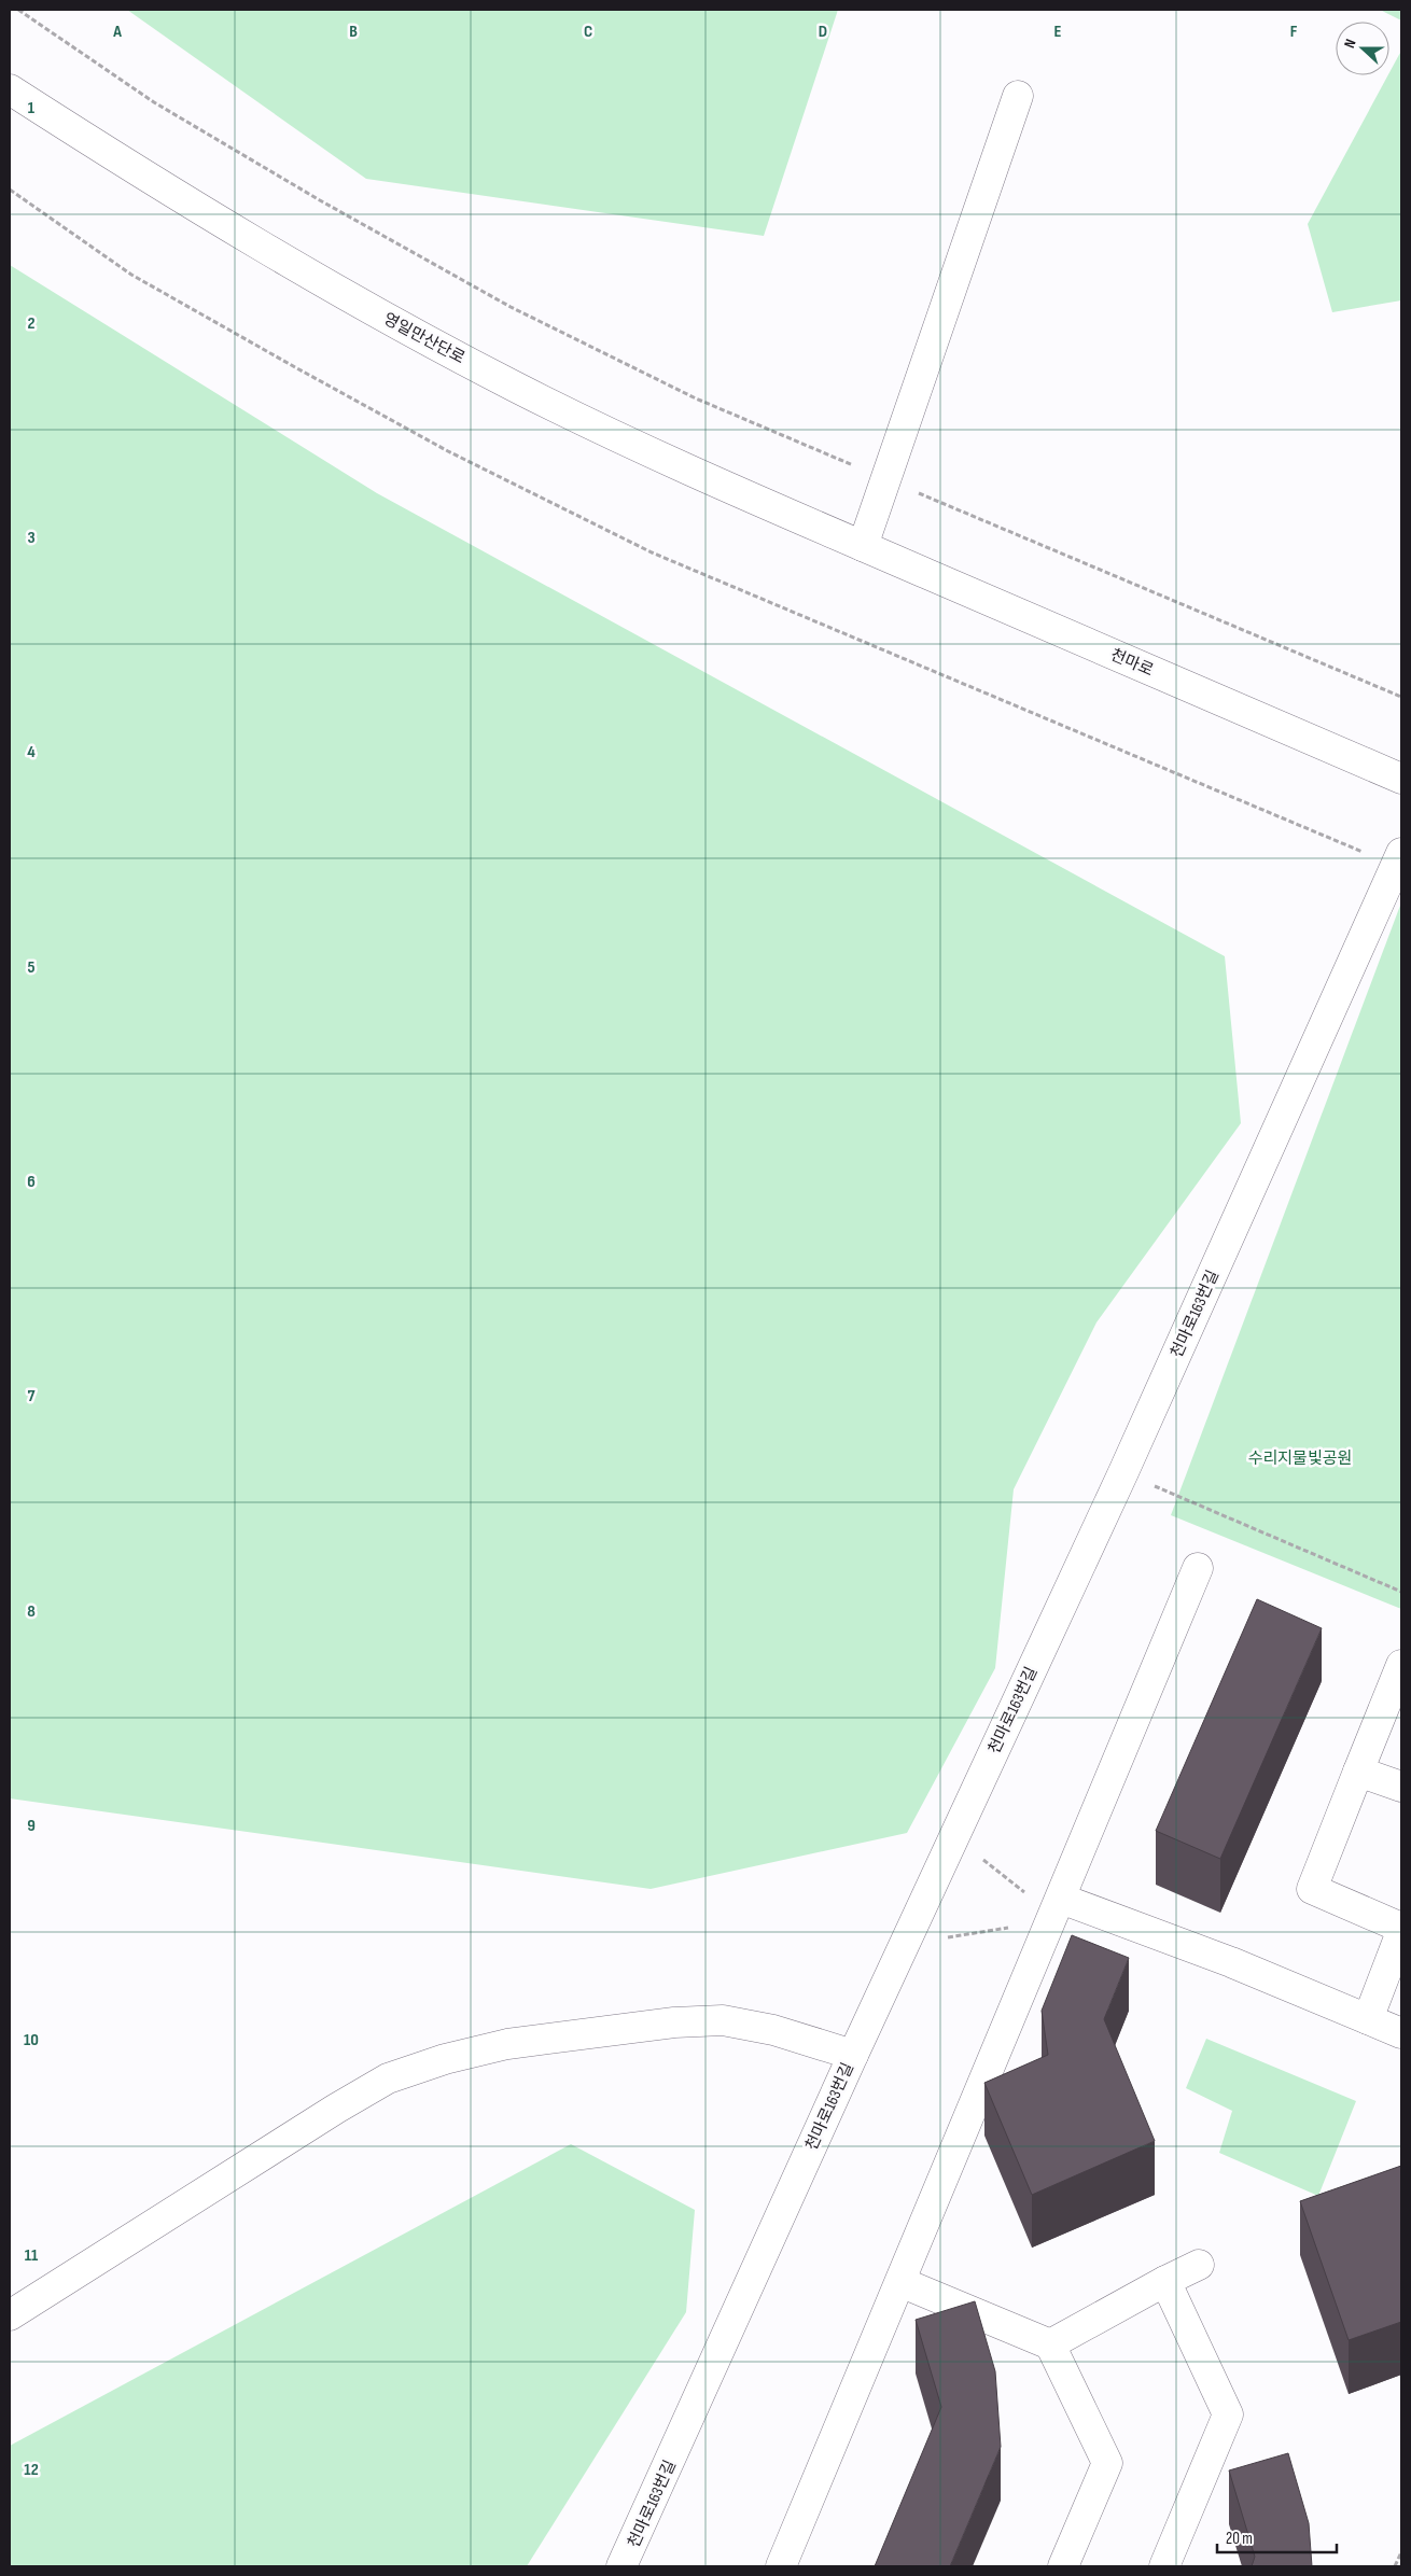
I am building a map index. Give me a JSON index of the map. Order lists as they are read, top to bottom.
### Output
{
  "streets": {
    "street": ["영일만산단로", "천마로", "천마로163번길"]
  },
  "crossings": [
    ["영일만산단로", "천마로"]
  ],
  "parks": ["수리지물빛공원"],
  "scale_bar": "20 m",
  "north": "left",
  "grid": {
    "columns": [
      "A",
      "B",
      "C",
      "D",
      "E",
      "F"
    ],
    "rows": [
      "1",
      "2",
      "3",
      "4",
      "5",
      "6",
      "7",
      "8",
      "9",
      "10",
      "11",
      "12"
    ]
  }
}
